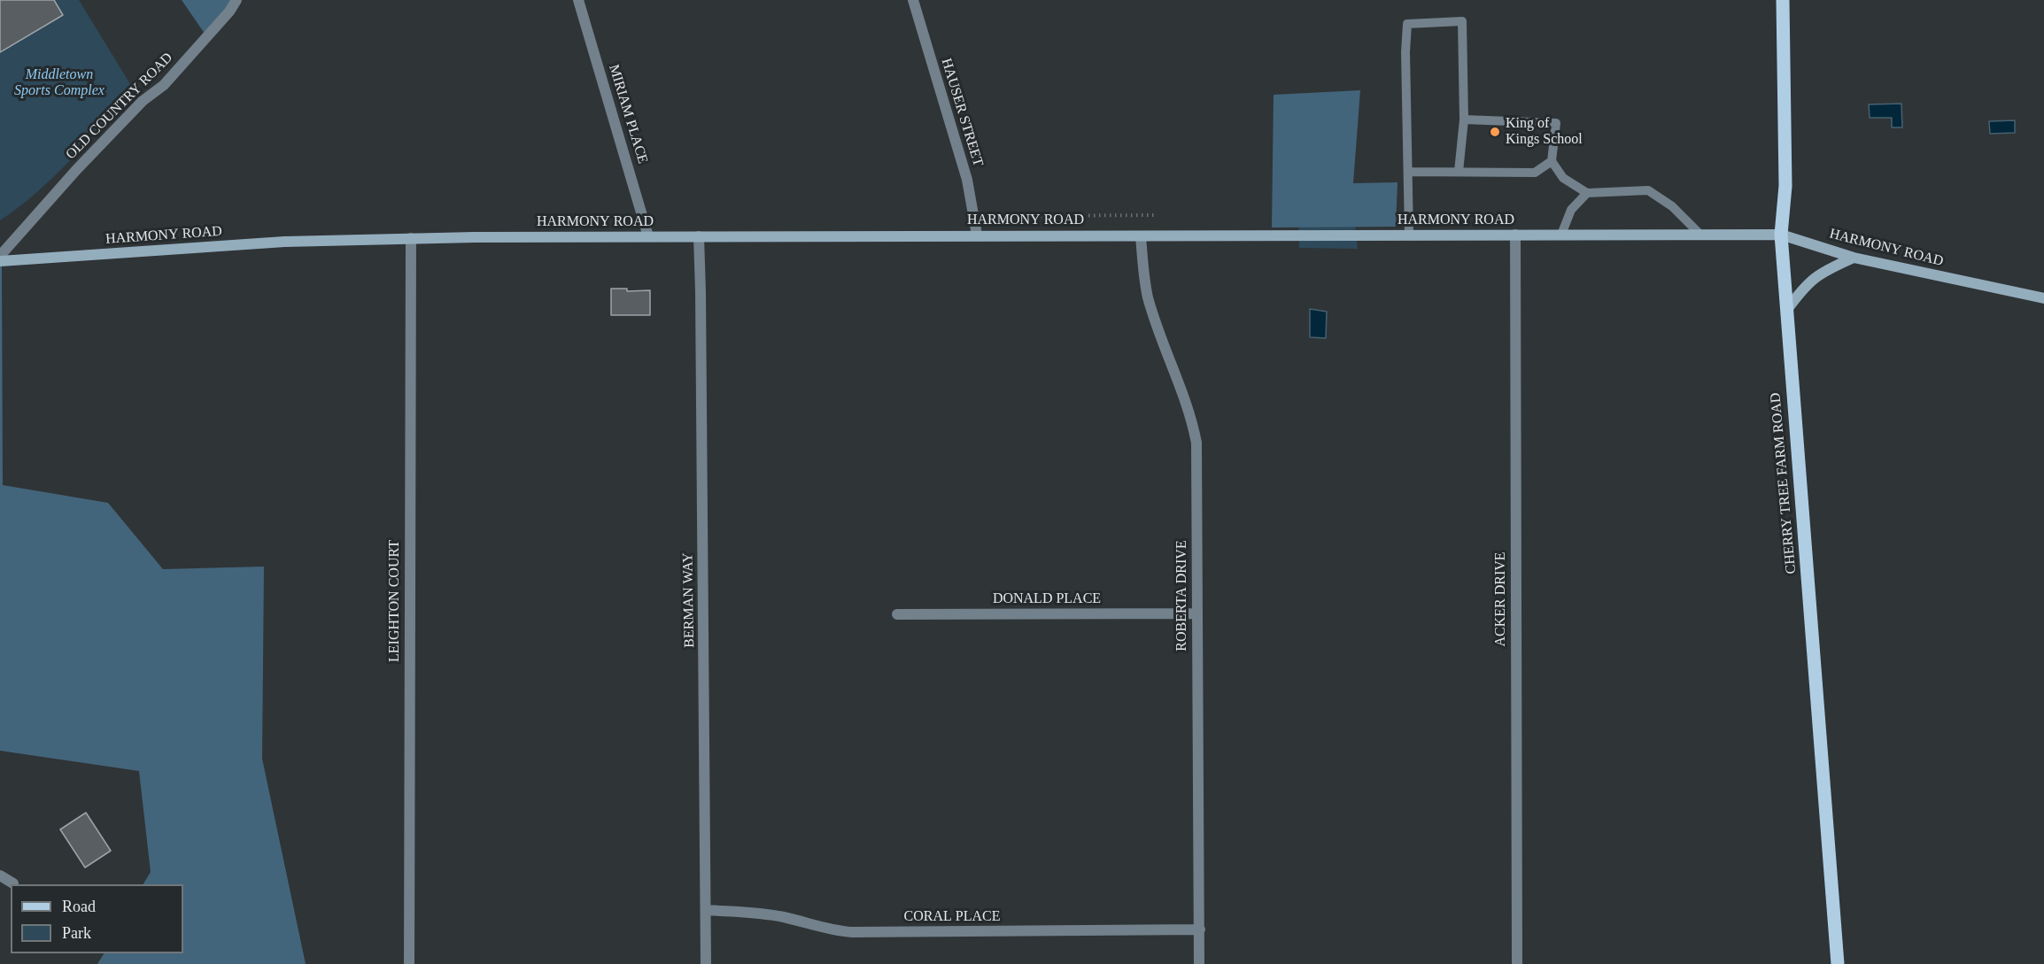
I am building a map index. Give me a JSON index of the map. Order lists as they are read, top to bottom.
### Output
{
  "streets": {
    "main road": ["CHERRY TREE FARM ROAD"],
    "street": [
      "OLD COUNTRY ROAD",
      "HAUSER STREET",
      "MIRIAM PLACE",
      "HARMONY ROAD",
      "ROBERTA DRIVE",
      "DONALD PLACE",
      "ACKER DRIVE",
      "BERMAN WAY",
      "LEIGHTON COURT",
      "CORAL PLACE"
    ]
  },
  "crossings": [
    ["HAUSER STREET", "HARMONY ROAD"],
    ["MIRIAM PLACE", "HARMONY ROAD"],
    ["HARMONY ROAD", "CHERRY TREE FARM ROAD"],
    ["HARMONY ROAD", "ROBERTA DRIVE"],
    ["HARMONY ROAD", "ACKER DRIVE"],
    ["HARMONY ROAD", "BERMAN WAY"],
    ["HARMONY ROAD", "LEIGHTON COURT"],
    ["ROBERTA DRIVE", "DONALD PLACE"],
    ["ROBERTA DRIVE", "CORAL PLACE"],
    ["BERMAN WAY", "CORAL PLACE"]
  ],
  "parks": ["Middletown Sports Complex"],
  "places": ["King of Kings School"],
  "legend": ["Road", "Park"]
}
